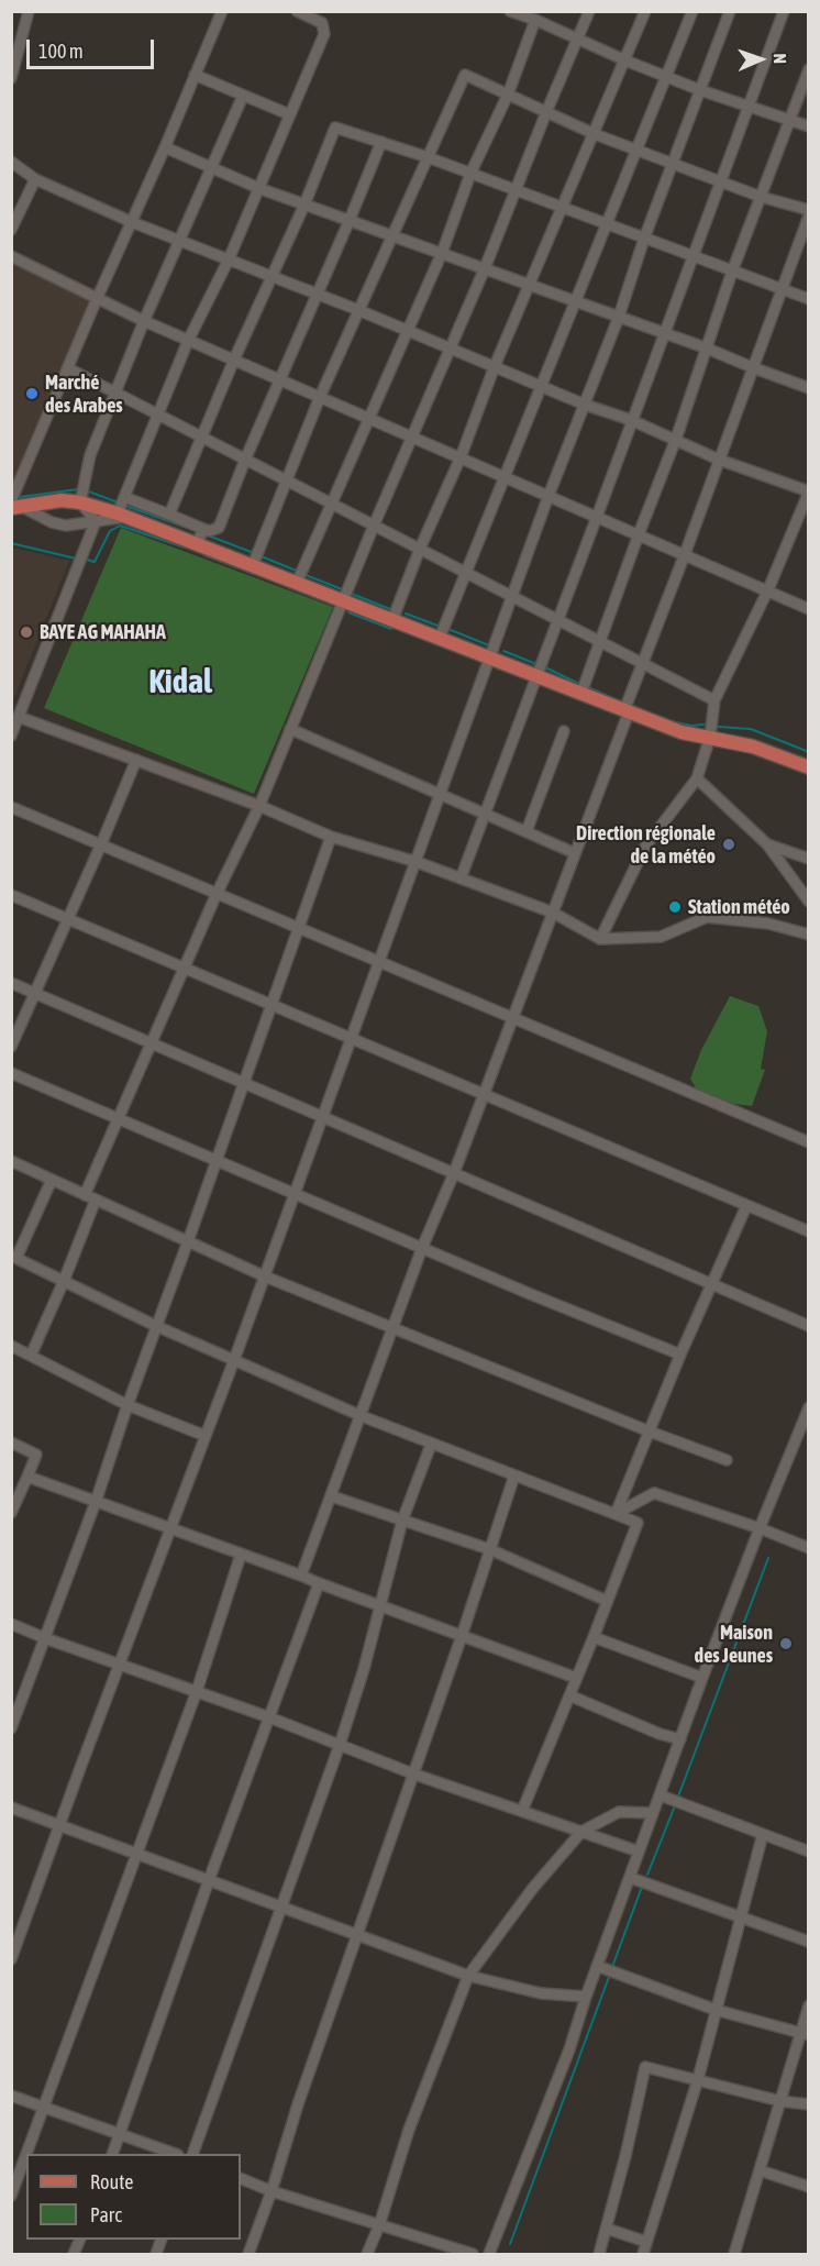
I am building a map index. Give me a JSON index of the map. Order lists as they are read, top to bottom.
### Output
{
  "districts": ["Kidal"],
  "places": [
    "Marché des Arabes",
    "BAYE AG MAHAHA",
    "Direction régionale de la météo",
    "Station météo",
    "Maison des Jeunes"
  ],
  "legend": ["Route", "Parc"],
  "scale_bar": "100 m",
  "north": "right"
}
